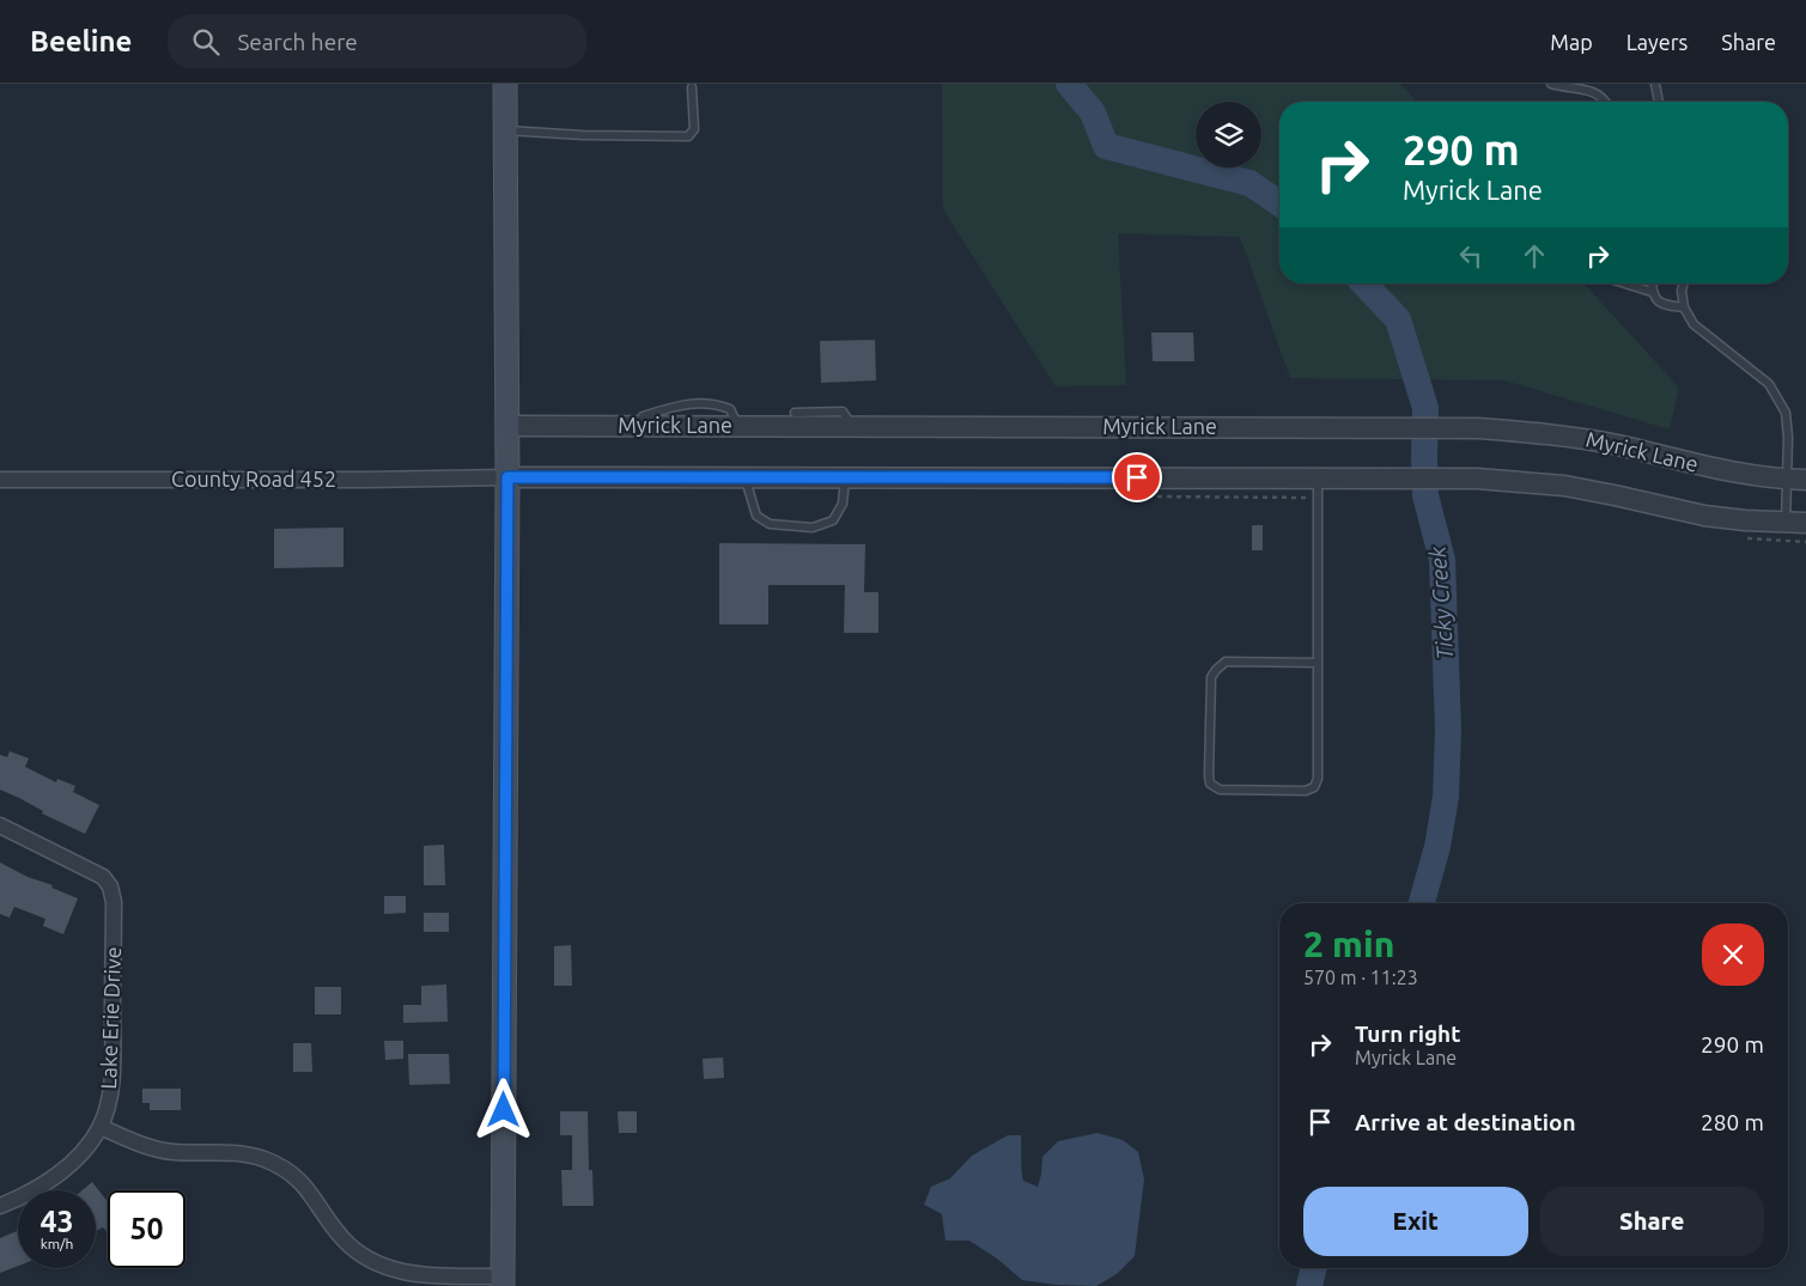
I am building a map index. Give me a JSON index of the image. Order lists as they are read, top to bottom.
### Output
{
  "streets": {
    "street": ["Myrick Lane", "County Road 452", "Lake Erie Drive"]
  },
  "water": ["Ticky Creek"],
  "page": {
    "header": "Beeline",
    "search": "Search here",
    "nav": ["Map", "Layers", "Share"],
    "turn": ["290 m", "Myrick Lane"],
    "heading": ["2 min", "570 m · 11:23"],
    "list": [
      {
        "name": "Turn right",
        "note": "Myrick Lane",
        "value": "290 m"
      },
      {
        "name": "Arrive at destination",
        "value": "280 m"
      }
    ],
    "buttons": ["Exit", "Share"],
    "speed": "43 km/h",
    "limit": "50"
  }
}
